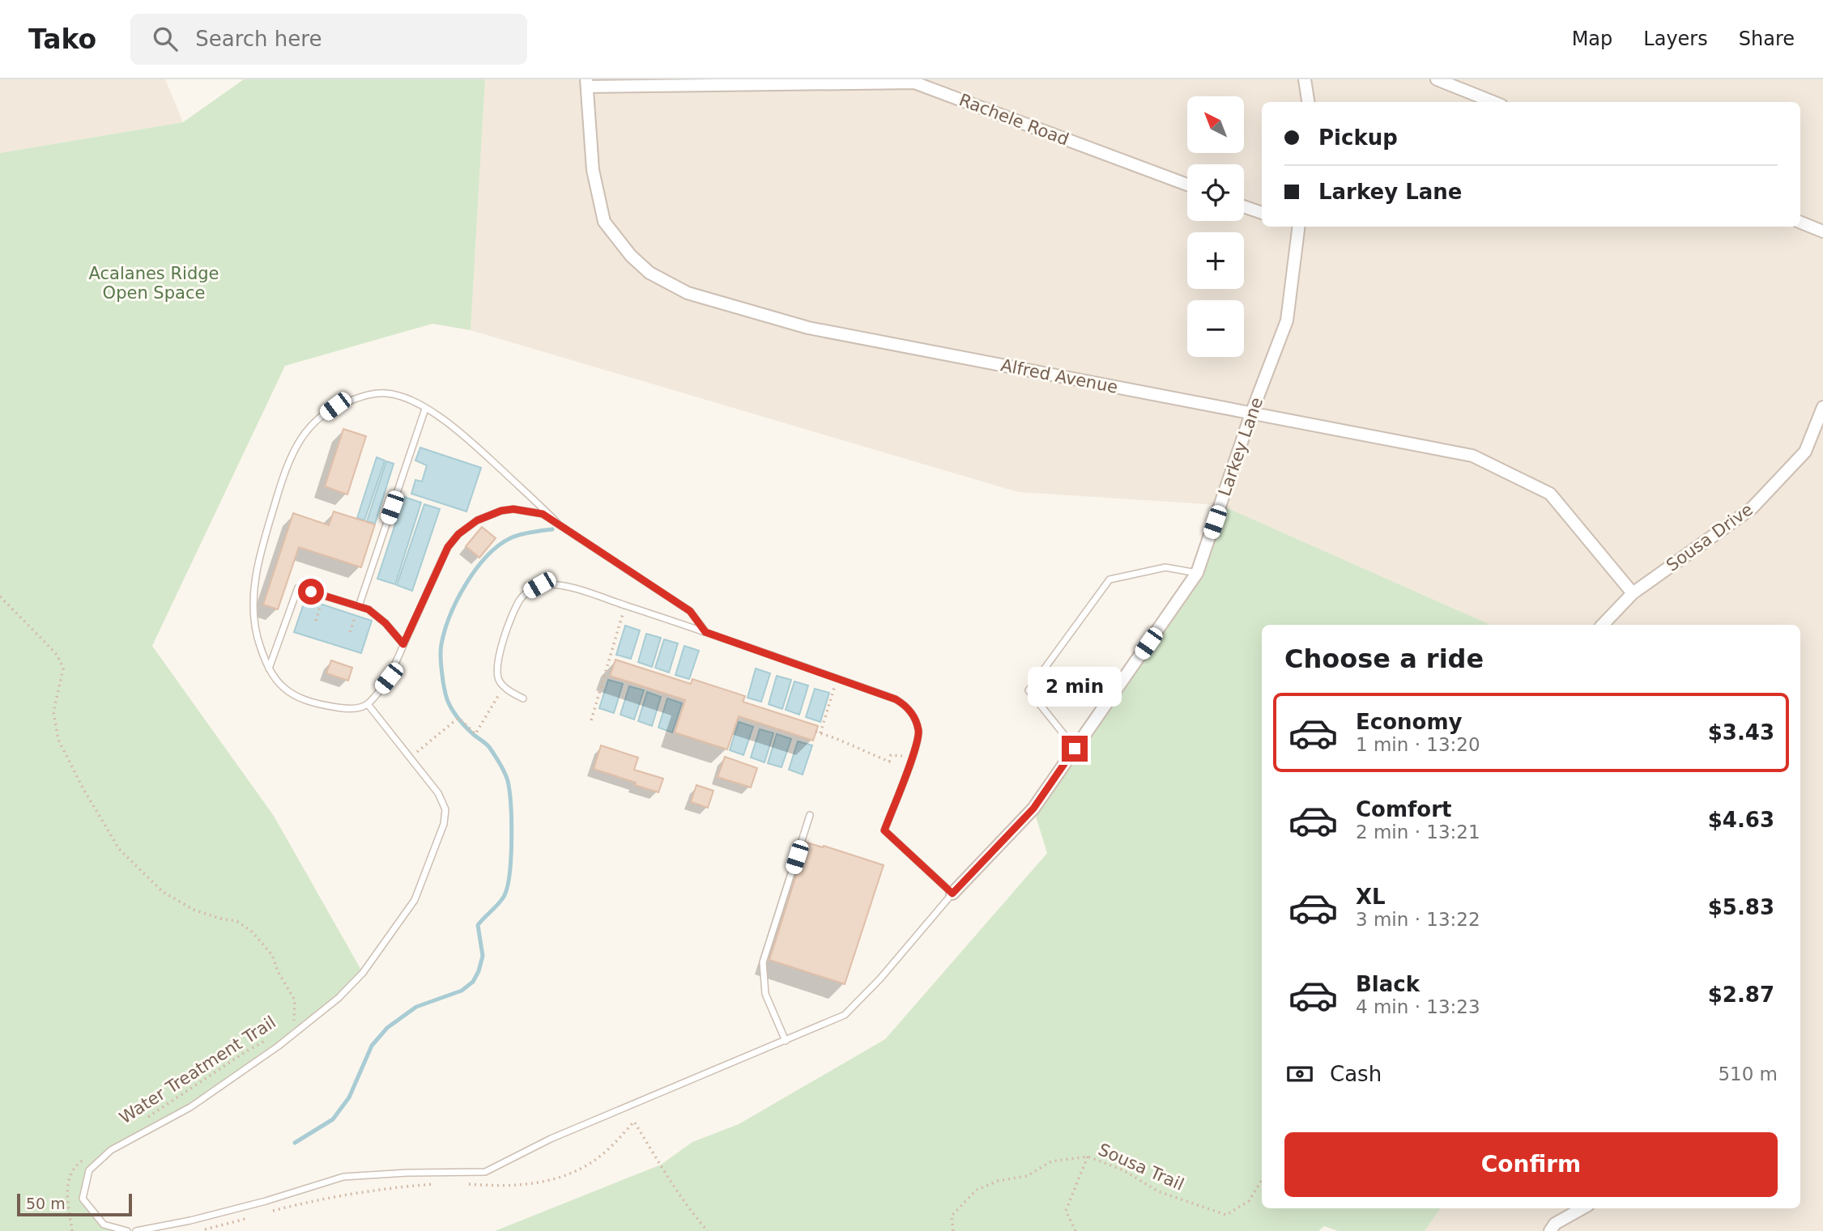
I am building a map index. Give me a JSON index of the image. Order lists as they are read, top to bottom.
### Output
{
  "streets": {
    "street": [
      "Rachele Road",
      "Alfred Avenue",
      "Larkey Lane",
      "Sousa Drive"
    ],
    "path": ["Water Treatment Trail", "Sousa Trail"]
  },
  "crossings": [
    ["Rachele Road", "Alfred Avenue"],
    ["Alfred Avenue", "Larkey Lane"],
    ["Alfred Avenue", "Sousa Drive"]
  ],
  "parks": ["Acalanes Ridge Open Space"],
  "scale_bar": "50 m",
  "north": "top left",
  "page": {
    "header": "Tako",
    "search": "Search here",
    "nav": ["Map", "Layers", "Share"],
    "map_buttons": ["+", "−"],
    "banner": ["Pickup", "Larkey Lane"],
    "heading": "Choose a ride",
    "bubble": "2 min",
    "list": [
      {
        "name": "Economy",
        "note": "1 min · 13:20",
        "value": "$3.43"
      },
      {
        "name": "Comfort",
        "note": "2 min · 13:21",
        "value": "$4.63"
      },
      {
        "name": "XL",
        "note": "3 min · 13:22",
        "value": "$5.83"
      },
      {
        "name": "Black",
        "note": "4 min · 13:23",
        "value": "$2.87"
      }
    ],
    "pay": ["Cash", "510 m"],
    "buttons": "Confirm",
    "scale": "50 m"
  }
}
